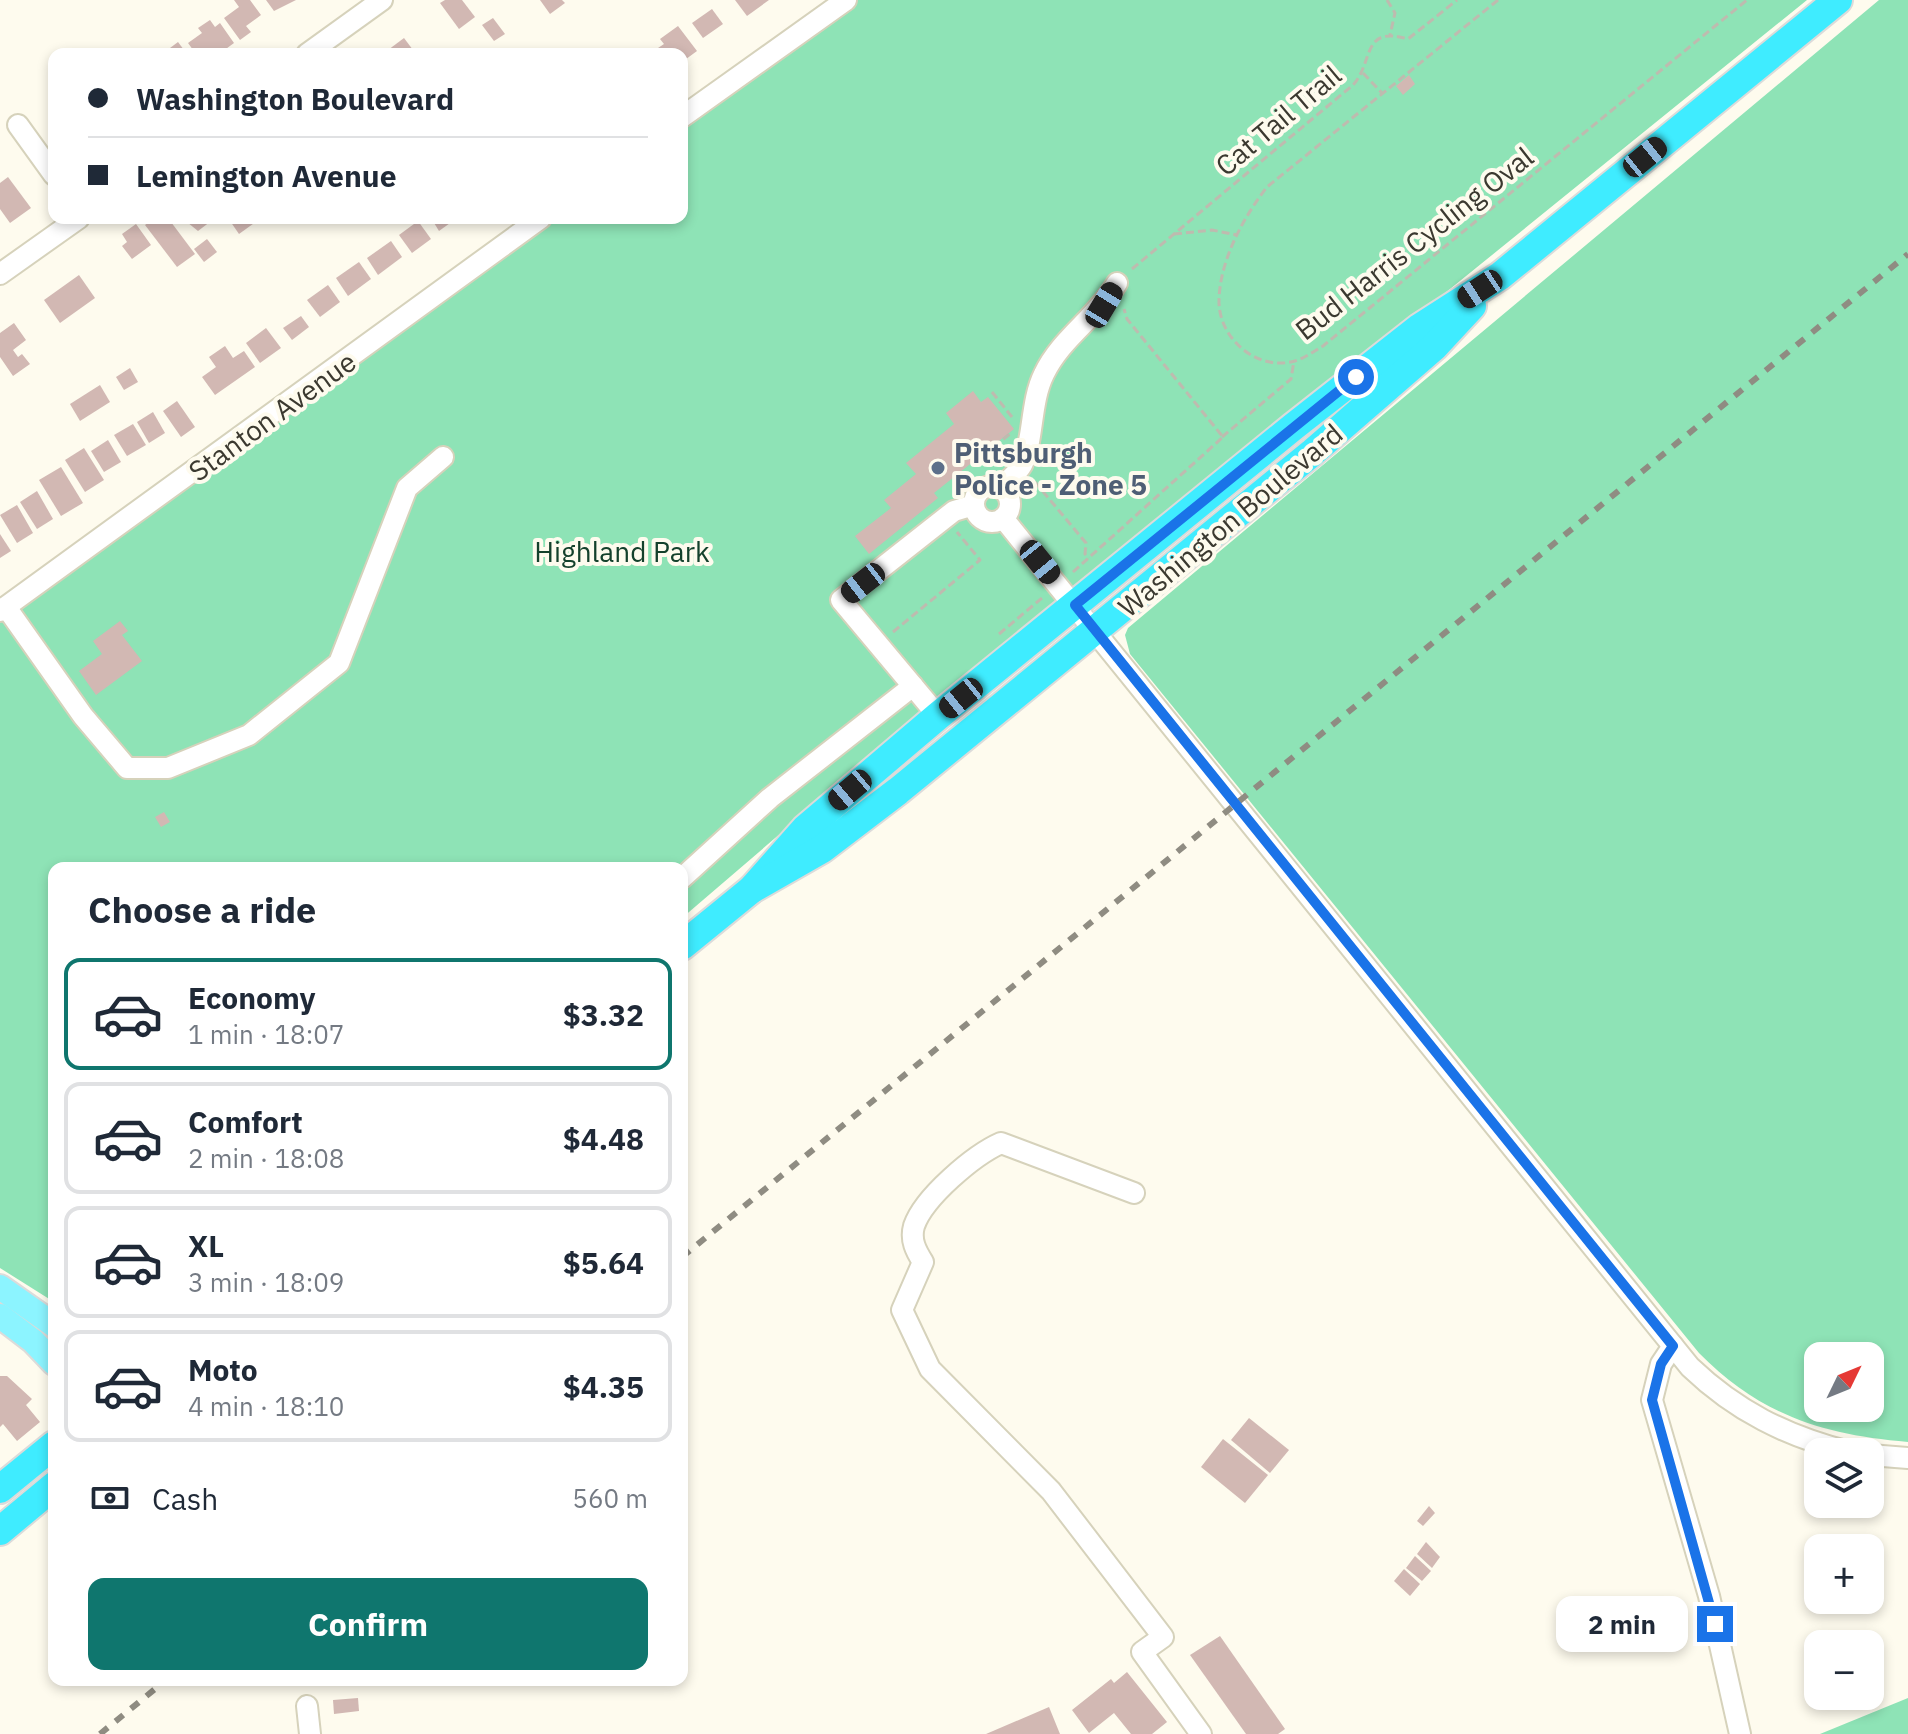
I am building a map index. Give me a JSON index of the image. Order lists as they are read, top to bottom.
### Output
{
  "streets": {
    "highway": ["Washington Boulevard"],
    "street": ["Stanton Avenue"],
    "path": ["Cat Tail Trail", "Bud Harris Cycling Oval"]
  },
  "parks": ["Highland Park"],
  "places": ["Pittsburgh Police - Zone 5"],
  "north": "top right",
  "page": {
    "banner": ["Washington Boulevard", "Lemington Avenue"],
    "heading": "Choose a ride",
    "list": [
      {
        "name": "Economy",
        "note": "1 min · 18:07",
        "value": "$3.32"
      },
      {
        "name": "Comfort",
        "note": "2 min · 18:08",
        "value": "$4.48"
      },
      {
        "name": "XL",
        "note": "3 min · 18:09",
        "value": "$5.64"
      },
      {
        "name": "Moto",
        "note": "4 min · 18:10",
        "value": "$4.35"
      }
    ],
    "map_buttons": ["+", "−"],
    "pay": ["Cash", "560 m"],
    "buttons": "Confirm",
    "bubble": "2 min"
  }
}
